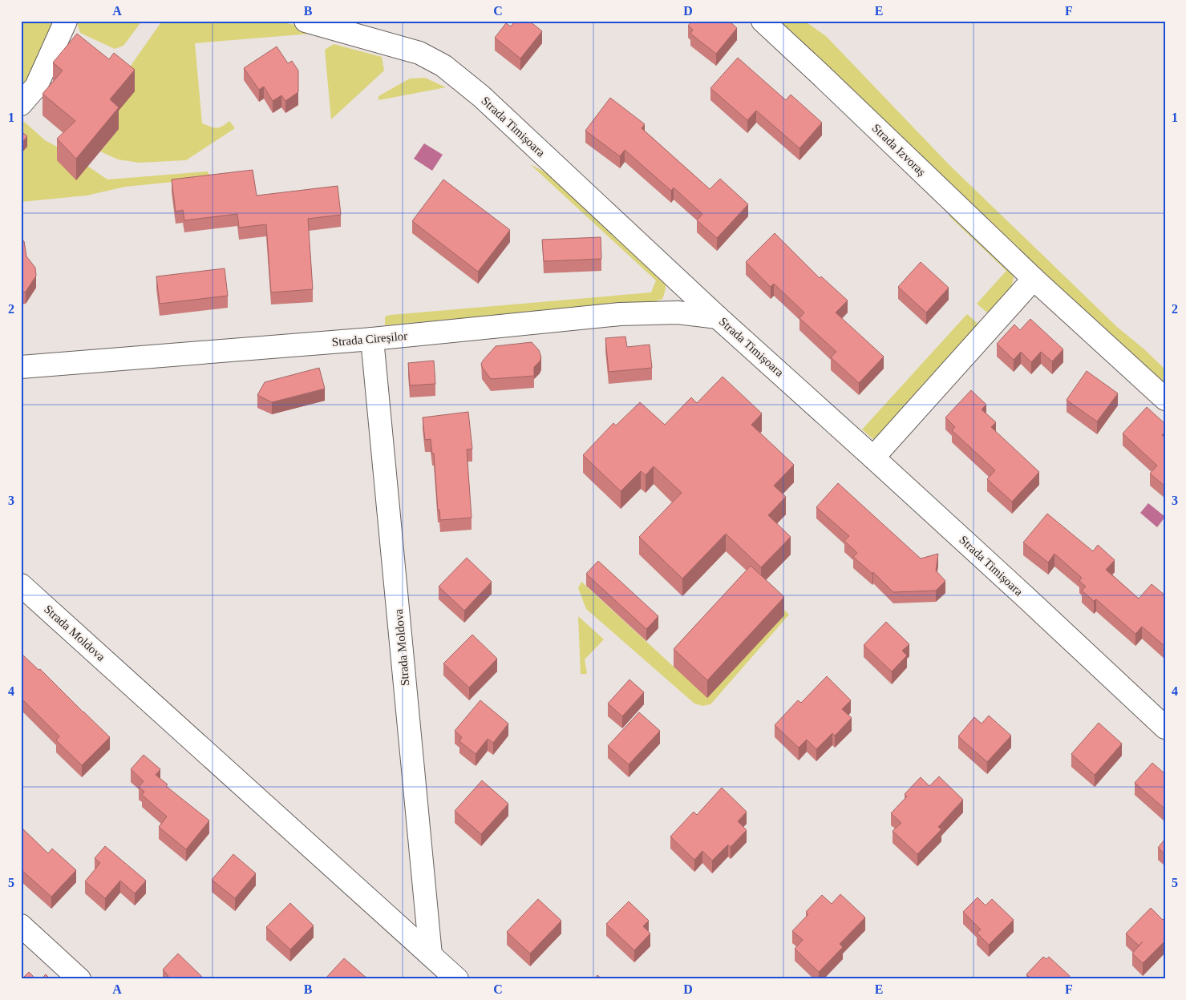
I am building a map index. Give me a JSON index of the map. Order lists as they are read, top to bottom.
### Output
{
  "streets": {
    "street": [
      "Strada Timișoara",
      "Strada Izvoraș",
      "Strada Cireșilor",
      "Strada Moldova"
    ]
  },
  "crossings": [
    ["Strada Timișoara", "Strada Cireșilor"],
    ["Strada Cireșilor", "Strada Moldova"]
  ],
  "grid": {
    "columns": [
      "A",
      "B",
      "C",
      "D",
      "E",
      "F"
    ],
    "rows": [
      "1",
      "2",
      "3",
      "4",
      "5"
    ]
  }
}
